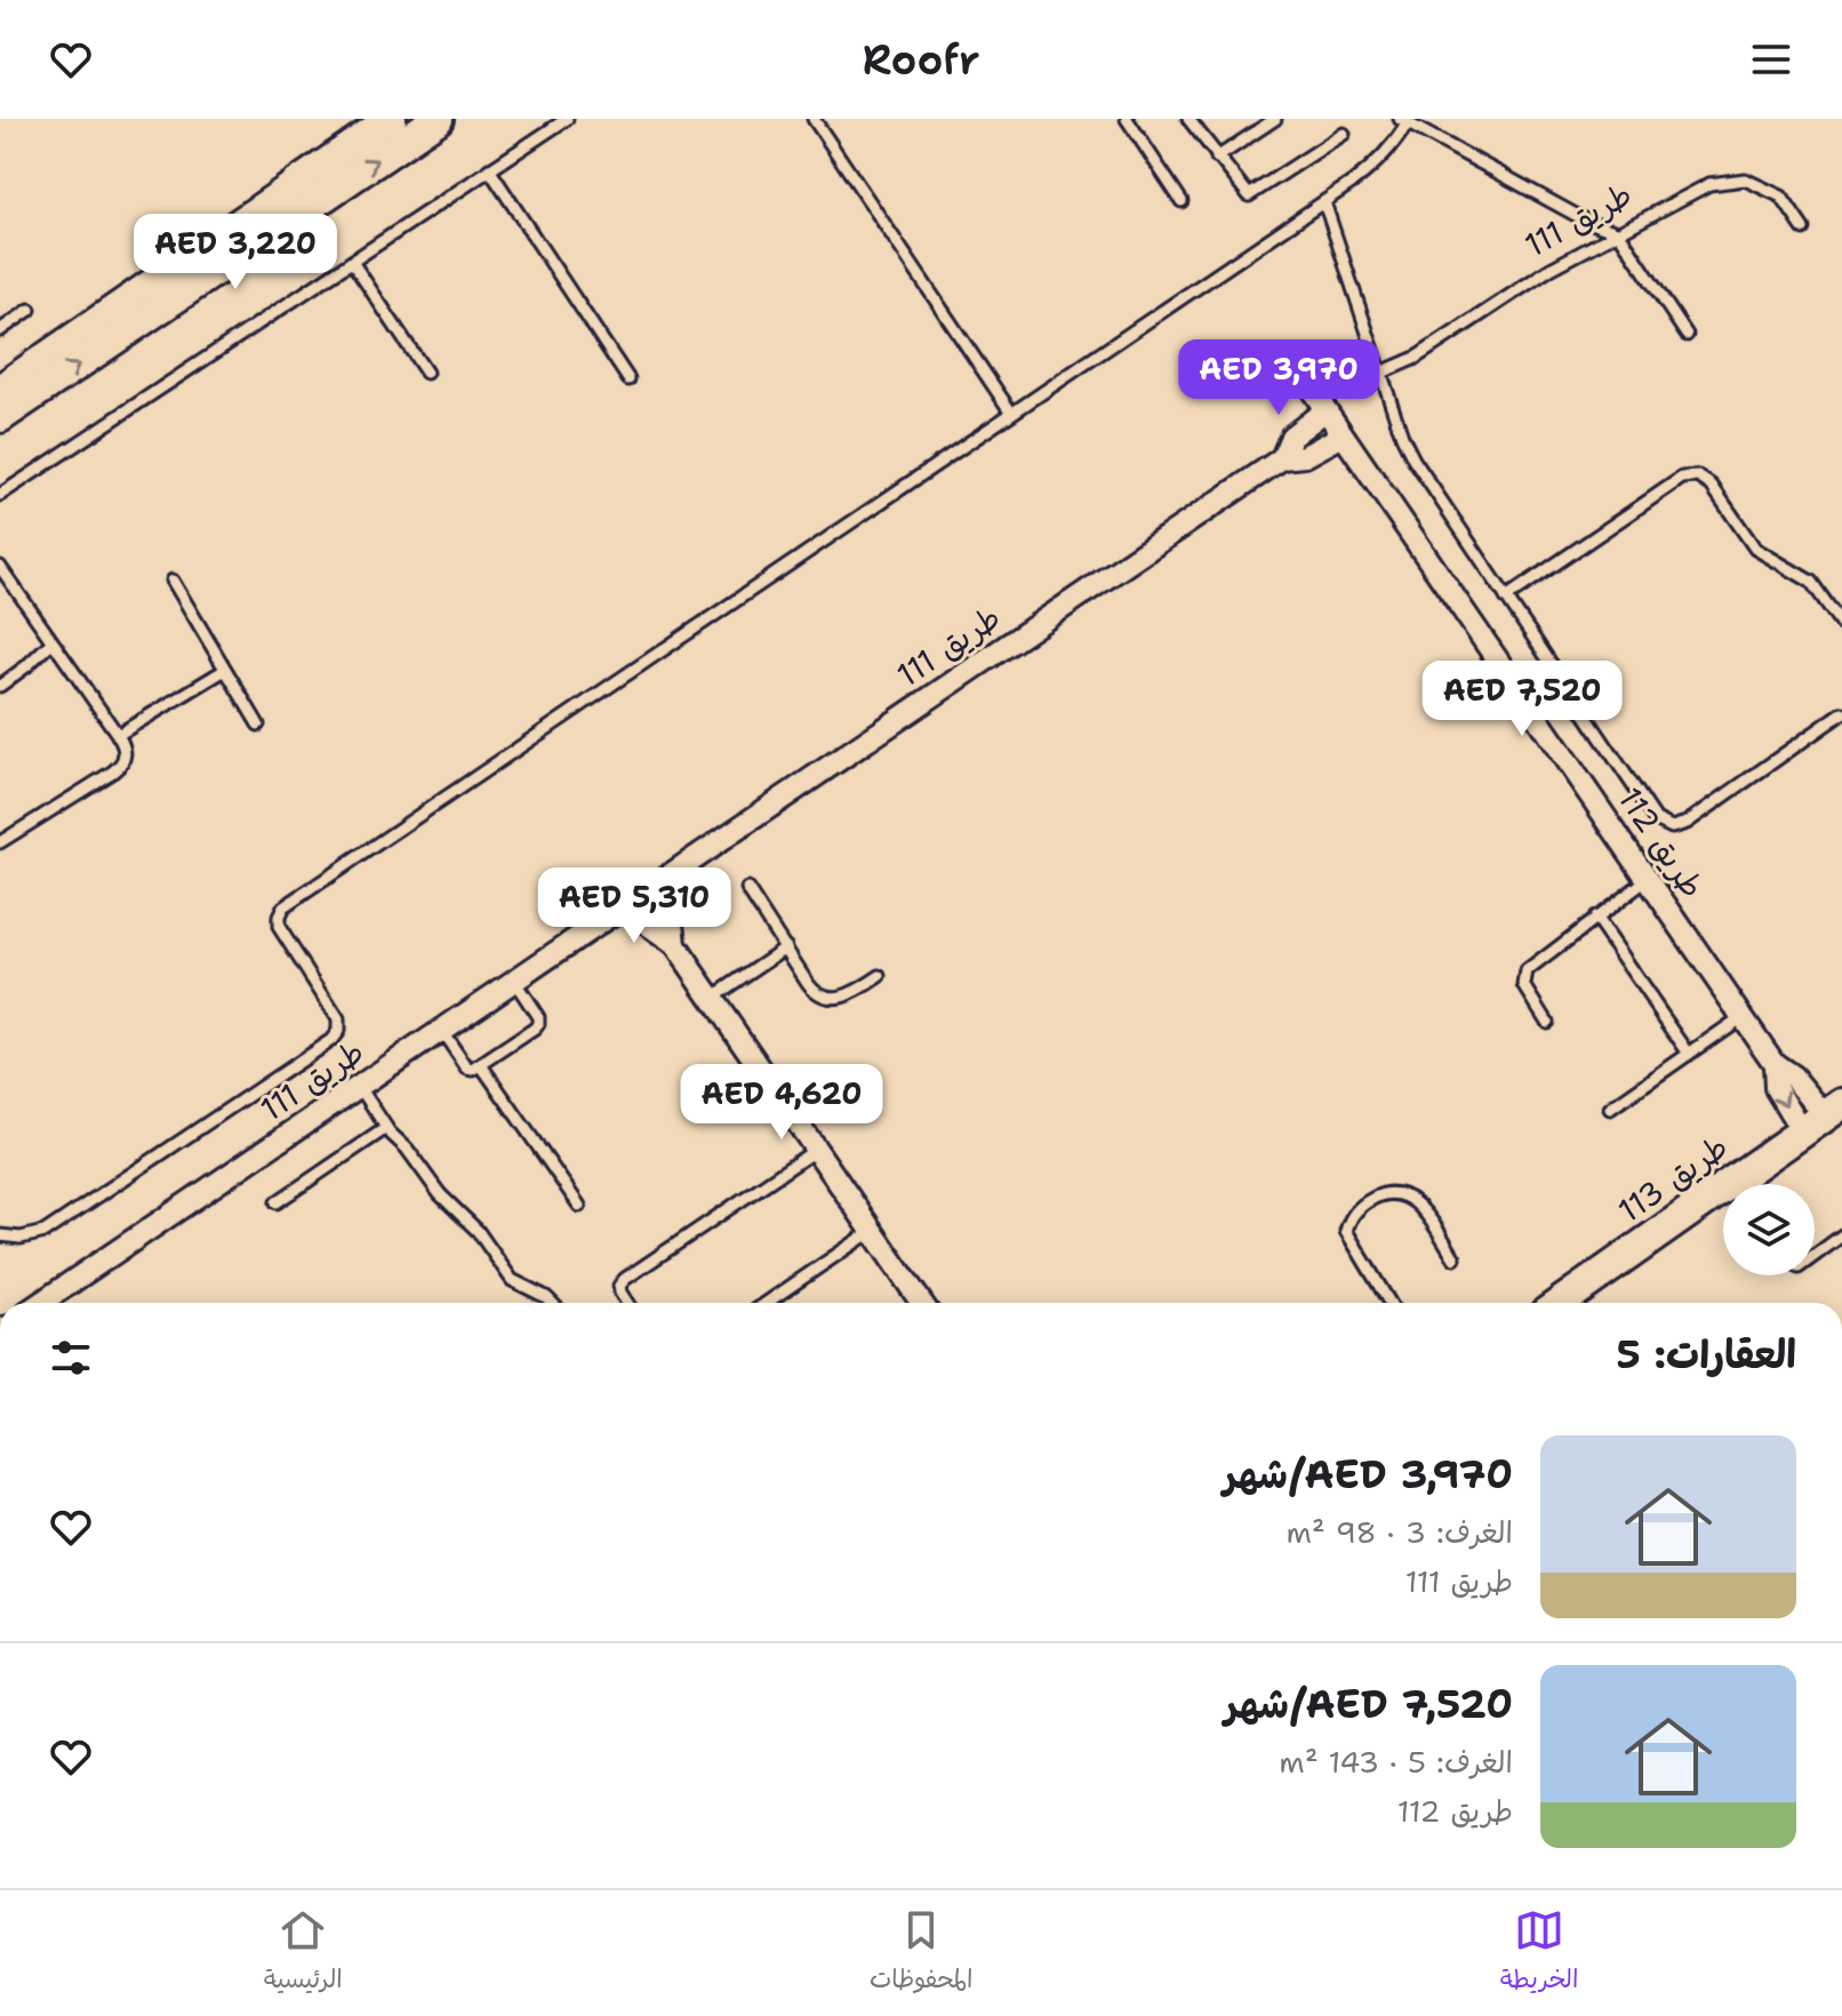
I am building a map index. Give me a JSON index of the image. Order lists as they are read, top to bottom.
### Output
{
  "streets": {
    "street": ["طريق 111", "طريق 112", "طريق 113"]
  },
  "crossings": [
    ["طريق 111", "طريق 112"],
    ["طريق 112", "طريق 113"]
  ],
  "page": {
    "header": "Roofr",
    "price": [
      "AED 3,220",
      "AED 3,970",
      "AED 7,520",
      "AED 5,310",
      "AED 4,620"
    ],
    "heading": "العقارات: 5",
    "list": [
      {
        "name": "AED 3,970/شهر",
        "note": "الغرف: 3 · 98 m² · طريق 111"
      },
      {
        "name": "AED 7,520/شهر",
        "note": "الغرف: 5 · 143 m² · طريق 112"
      }
    ],
    "tabs": ["الخريطة", "المحفوظات", "الرئيسية"]
  }
}
